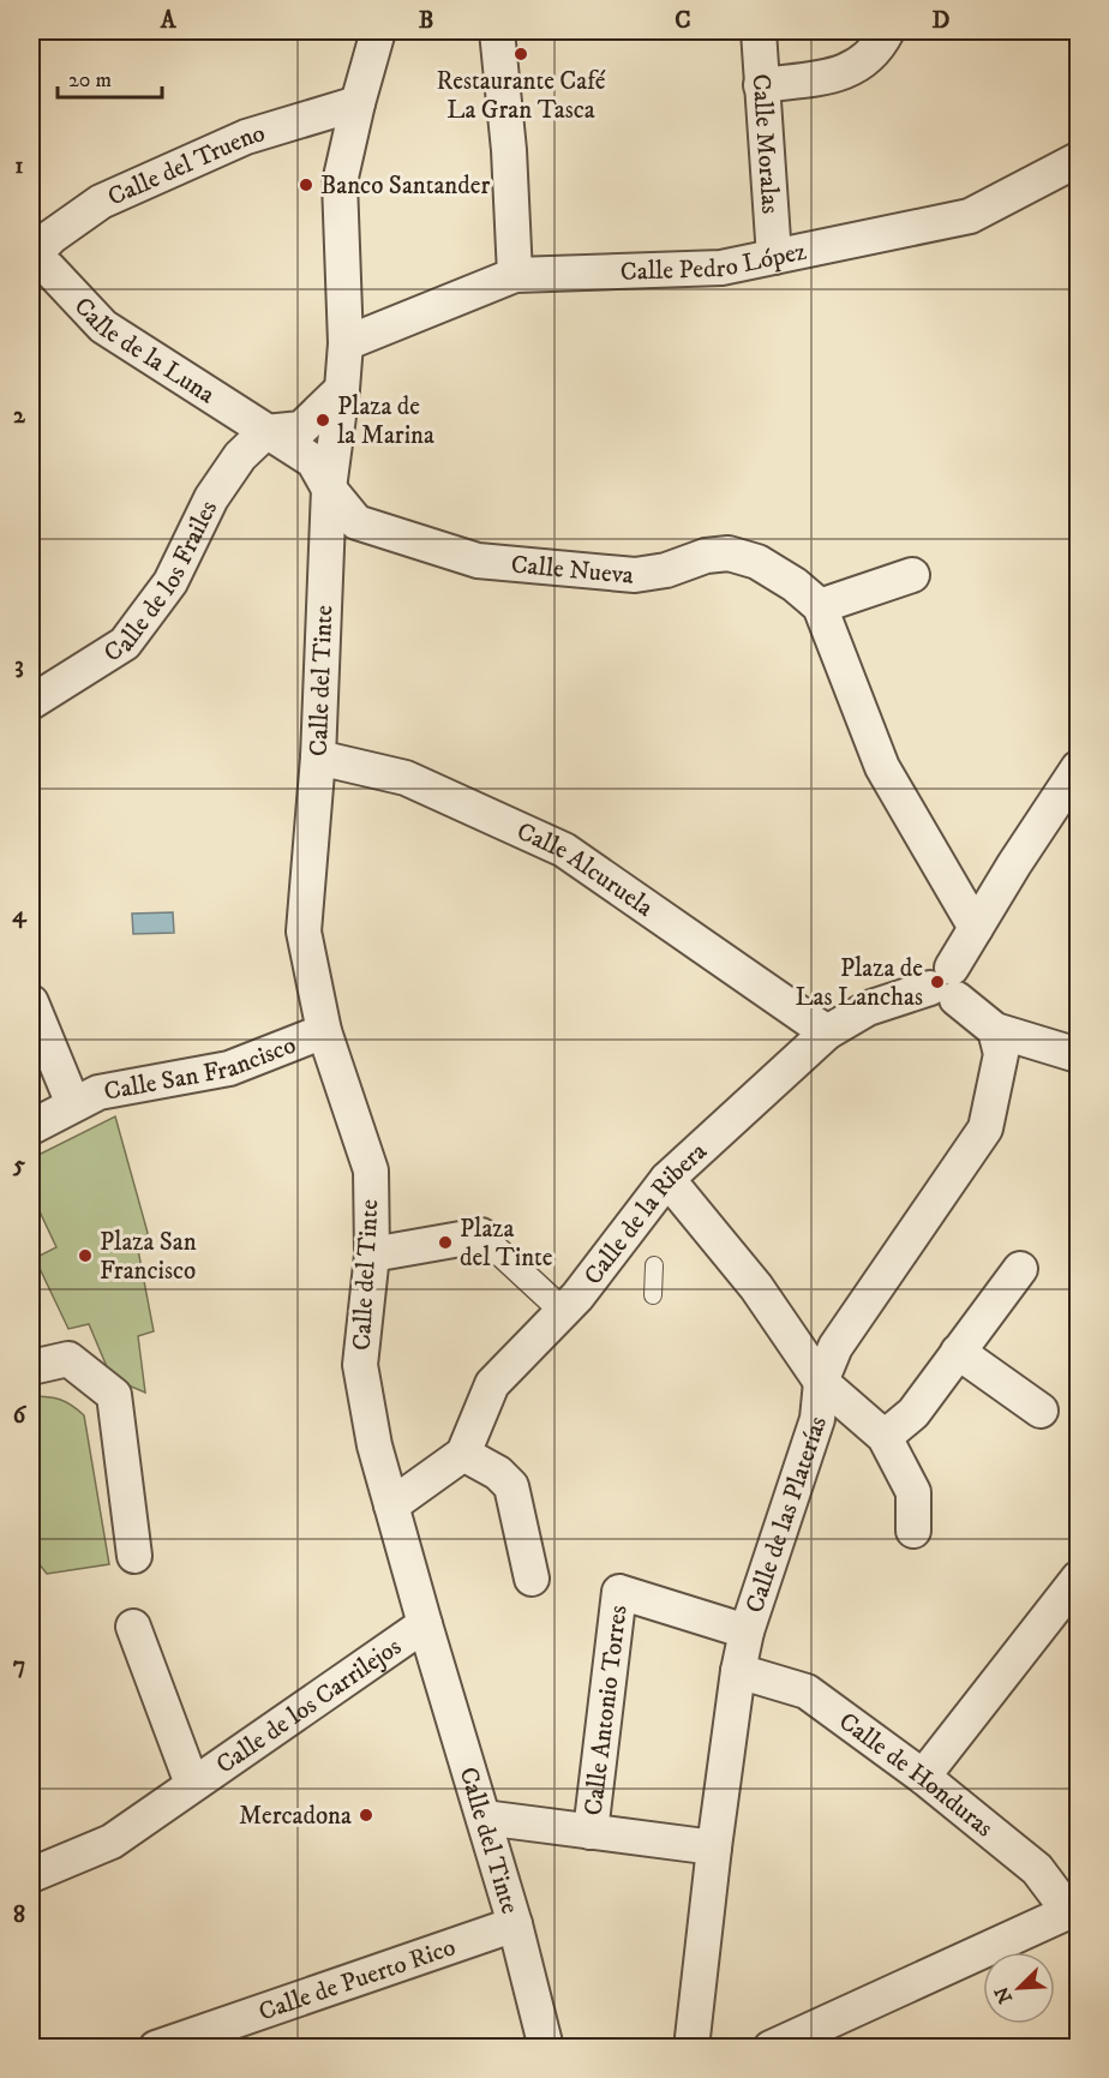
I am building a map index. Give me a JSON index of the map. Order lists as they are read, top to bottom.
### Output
{
  "streets": {
    "street": [
      "Calle Moralas",
      "Calle del Trueno",
      "Calle Pedro López",
      "Calle de la Luna",
      "Calle Nueva",
      "Calle de los Frailes",
      "Calle del Tinte",
      "Calle Alcuruela",
      "Calle San Francisco",
      "Calle de la Ribera",
      "Calle de las Platerías",
      "Calle de los Carrilejos",
      "Calle Antonio Torres",
      "Calle de Honduras",
      "Calle de Puerto Rico"
    ]
  },
  "crossings": [
    ["Calle Moralas", "Calle Pedro López"],
    ["Calle del Trueno", "Calle de la Luna"],
    ["Calle de la Luna", "Calle de los Frailes"],
    ["Calle Nueva", "Calle del Tinte"],
    ["Calle del Tinte", "Calle Alcuruela"],
    ["Calle del Tinte", "Calle San Francisco"],
    ["Calle del Tinte", "Calle de los Carrilejos"],
    ["Calle del Tinte", "Calle de Puerto Rico"],
    ["Calle Alcuruela", "Calle de la Ribera"],
    ["Calle de las Platerías", "Calle Antonio Torres"],
    ["Calle de las Platerías", "Calle de Honduras"]
  ],
  "places": [
    "Restaurante Café La Gran Tasca",
    "Banco Santander",
    "Plaza de la Marina",
    "Plaza de Las Lanchas",
    "Plaza del Tinte",
    "Plaza San Francisco",
    "Mercadona"
  ],
  "scale_bar": "20 m",
  "north": "bottom left",
  "grid": {
    "columns": [
      "A",
      "B",
      "C",
      "D"
    ],
    "rows": [
      "1",
      "2",
      "3",
      "4",
      "5",
      "6",
      "7",
      "8"
    ]
  }
}
